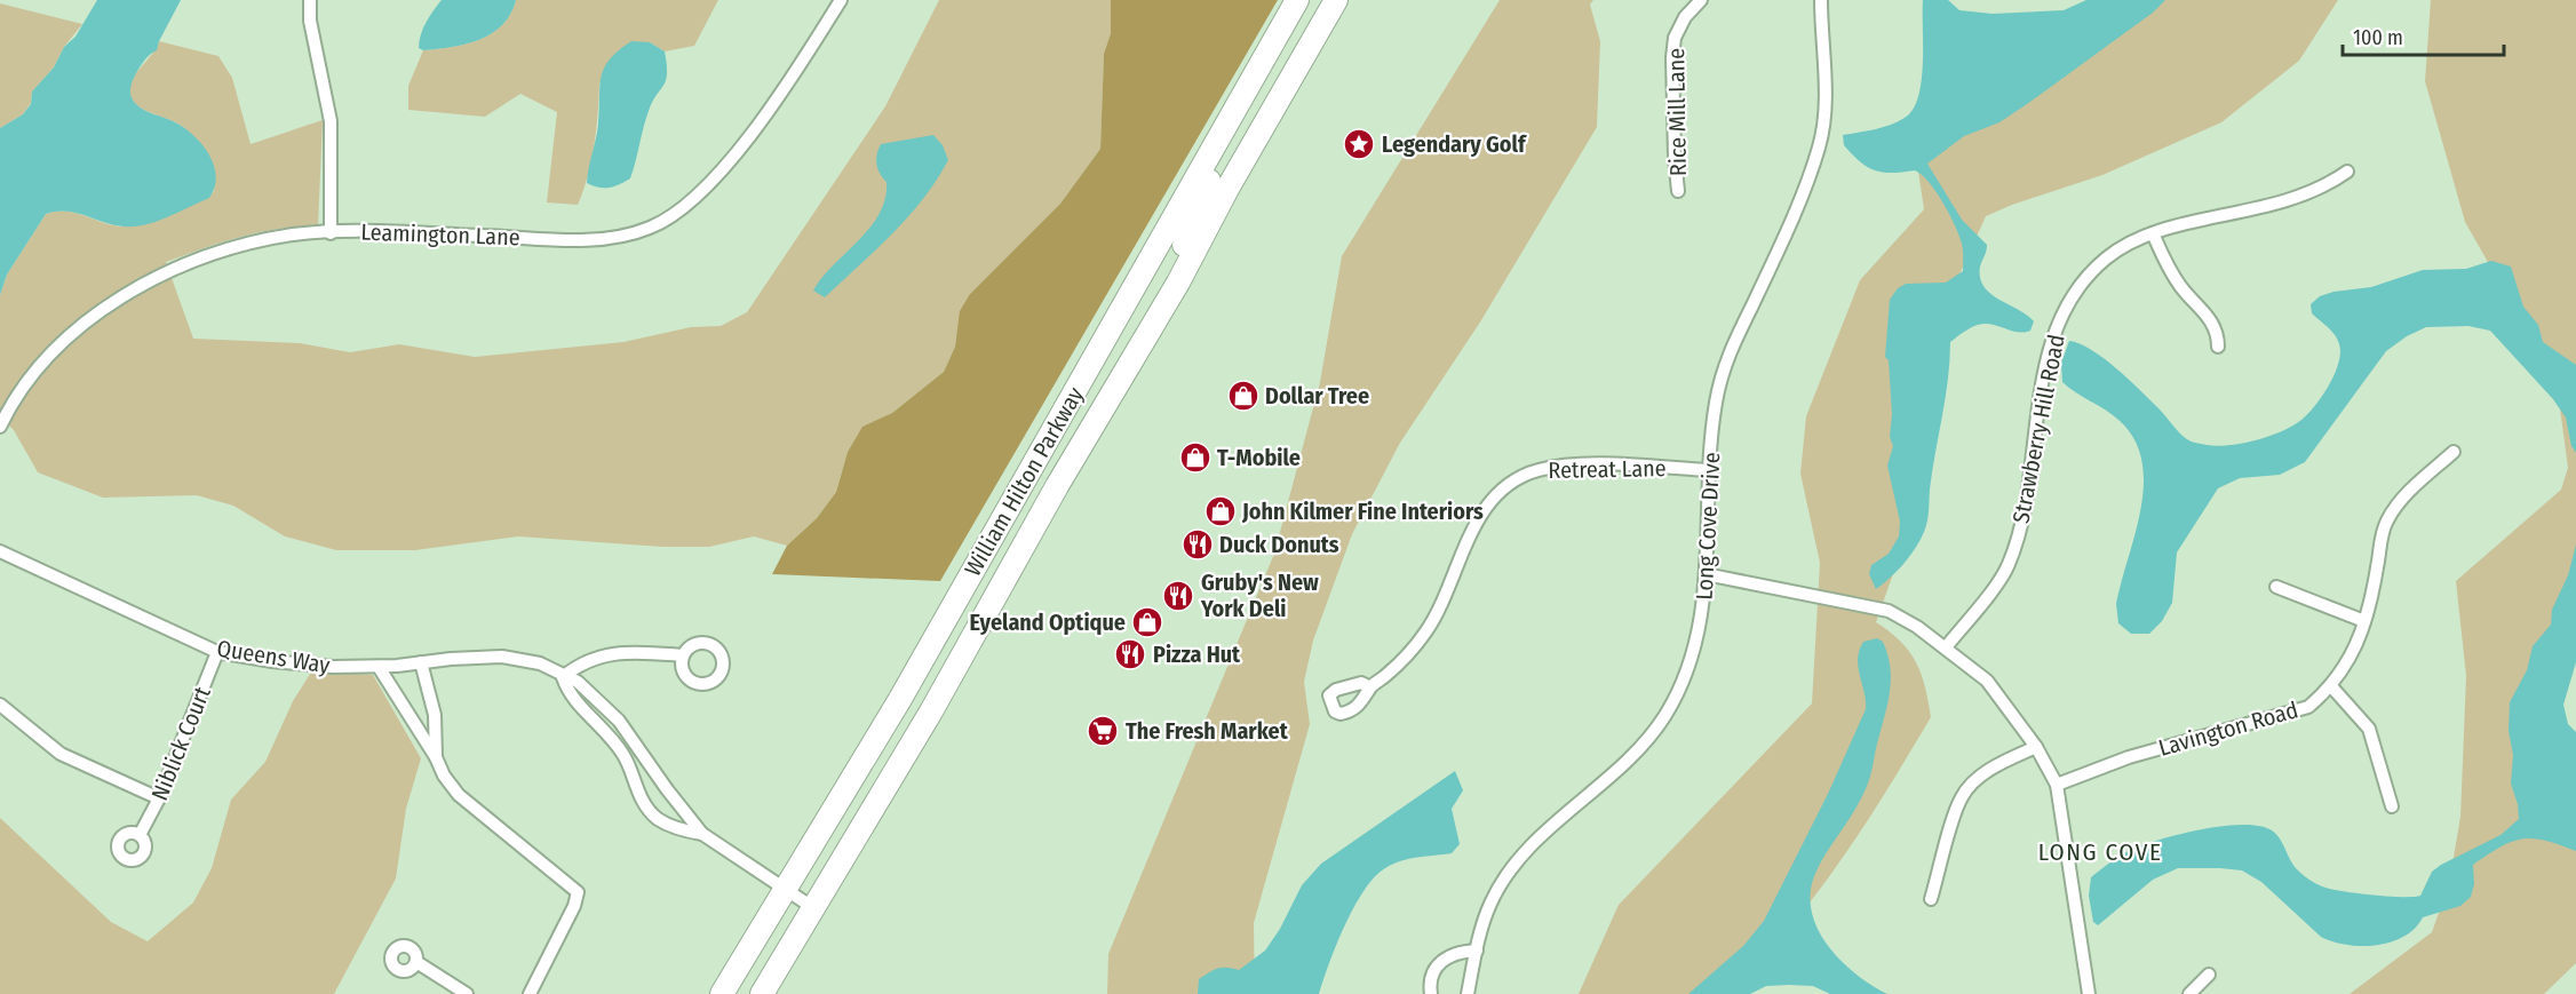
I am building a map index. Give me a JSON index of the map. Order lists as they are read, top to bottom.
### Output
{
  "streets": {
    "highway": ["William Hilton Parkway"],
    "street": [
      "Rice Mill Lane",
      "Leamington Lane",
      "Strawberry Hill Road",
      "Retreat Lane",
      "Long Cove Drive",
      "Queens Way",
      "Lavington Road",
      "Niblick Court"
    ]
  },
  "crossings": [
    ["Retreat Lane", "Long Cove Drive"],
    ["William Hilton Parkway", "Queens Way"],
    ["Queens Way", "Niblick Court"]
  ],
  "districts": ["LONG COVE"],
  "places": {
    "place": ["Legendary Golf"],
    "shop": [
      "Dollar Tree",
      "T-Mobile",
      "John Kilmer Fine Interiors",
      "Eyeland Optique"
    ],
    "restaurant": ["Duck Donuts", "Gruby's New York Deli", "Pizza Hut"],
    "supermarket": ["The Fresh Market"]
  },
  "scale_bar": "100 m"
}
